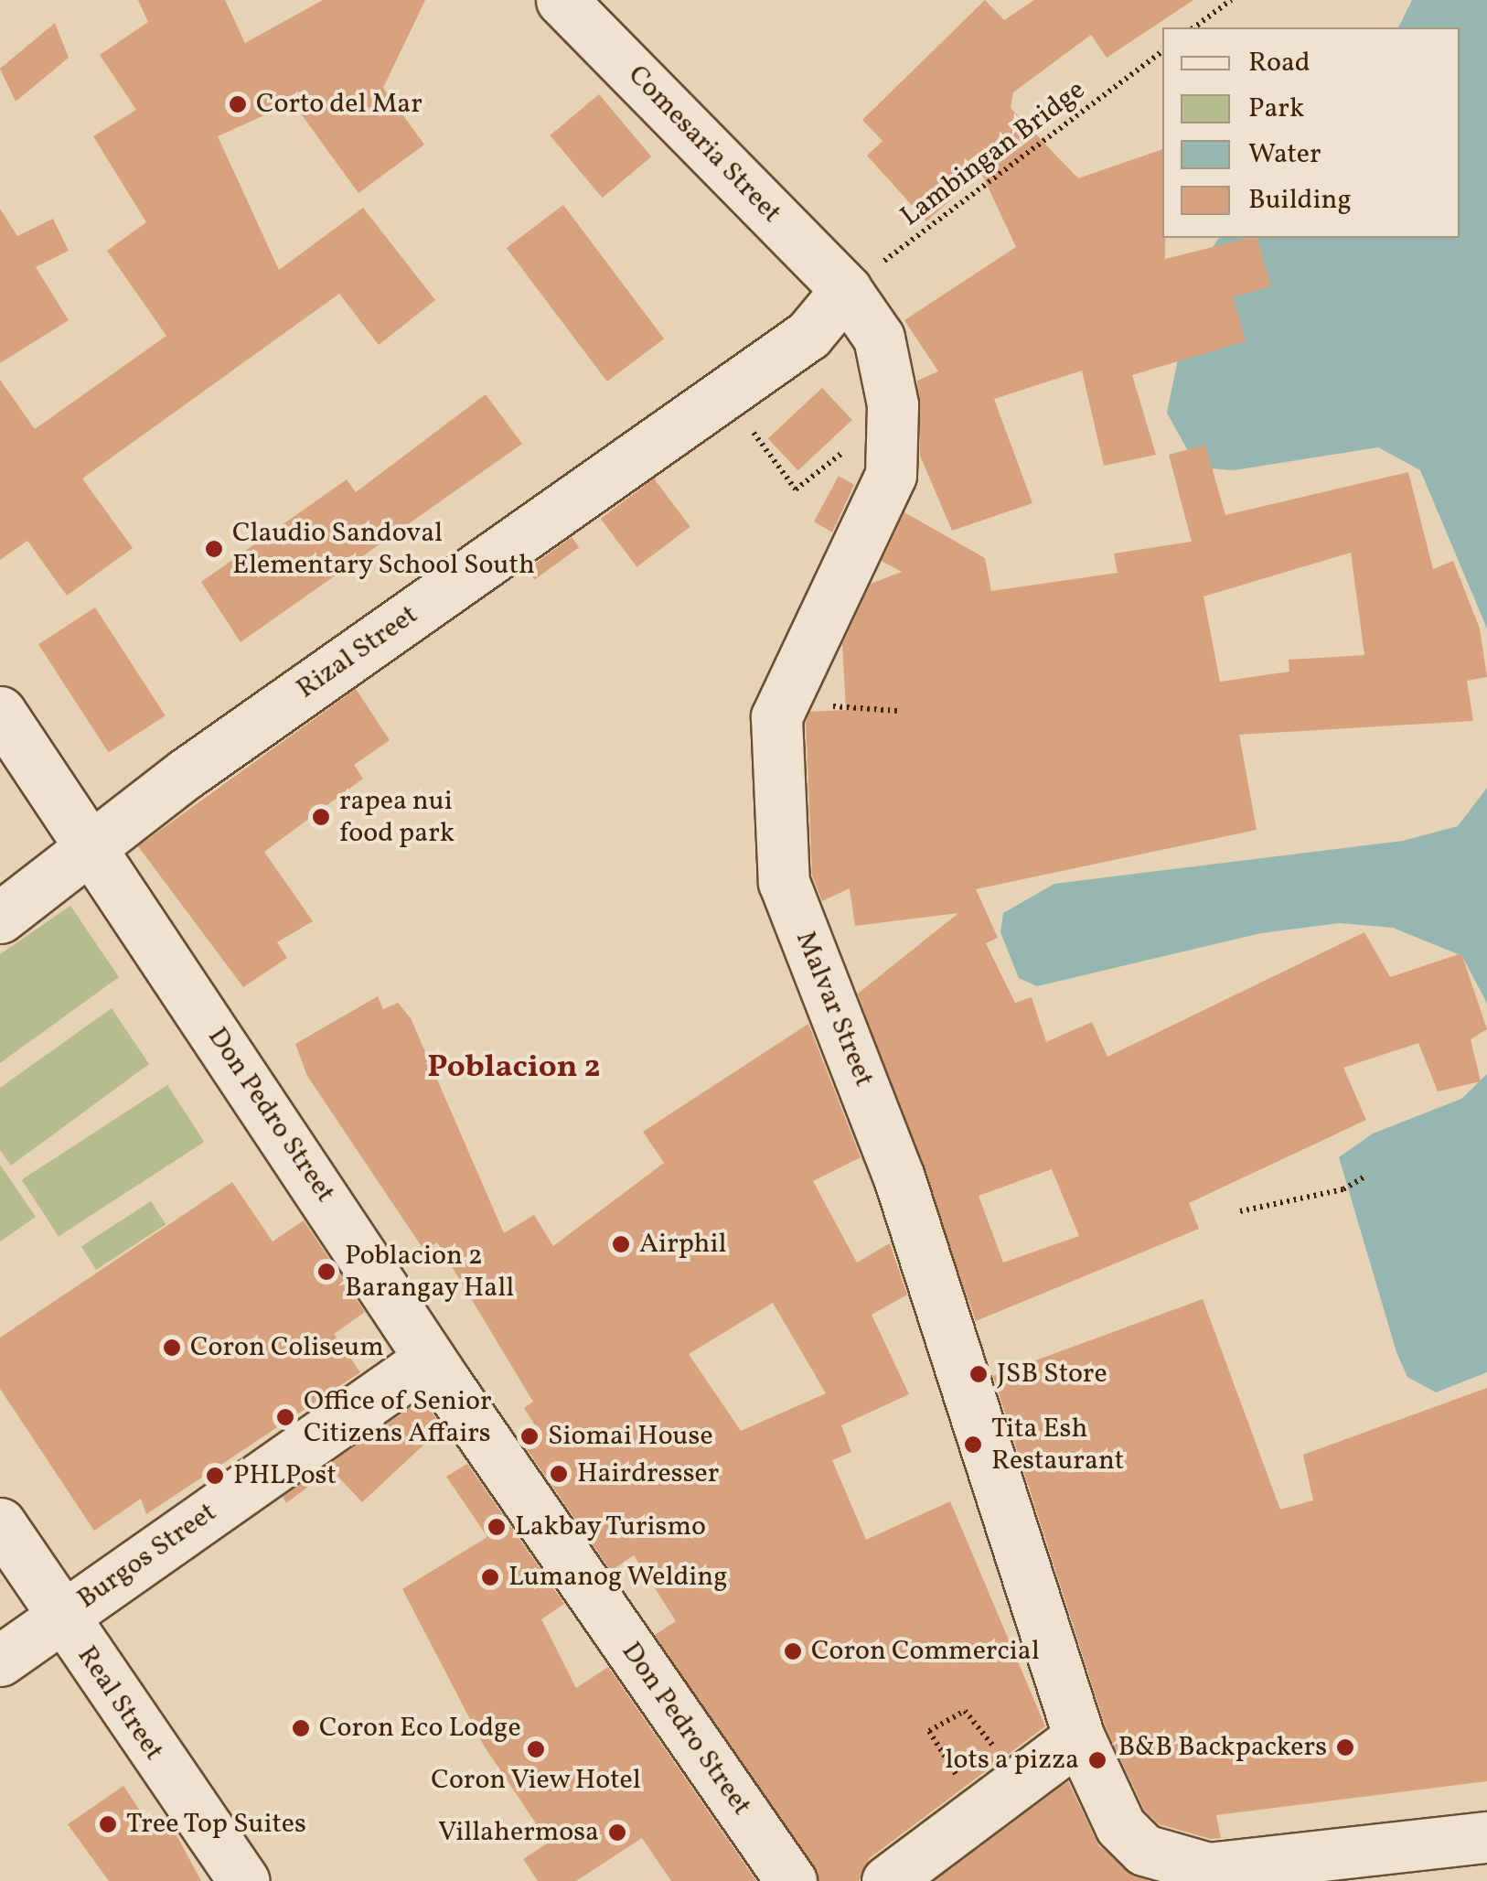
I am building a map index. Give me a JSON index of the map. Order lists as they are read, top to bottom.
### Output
{
  "streets": {
    "street": [
      "Comesaria Street",
      "Rizal Street",
      "Malvar Street",
      "Don Pedro Street",
      "Burgos Street",
      "Real Street"
    ],
    "path": ["Lambingan Bridge"]
  },
  "crossings": [
    ["Comesaria Street", "Lambingan Bridge"],
    ["Comesaria Street", "Rizal Street"],
    ["Comesaria Street", "Malvar Street"],
    ["Lambingan Bridge", "Rizal Street"],
    ["Lambingan Bridge", "Malvar Street"],
    ["Rizal Street", "Malvar Street"],
    ["Rizal Street", "Don Pedro Street"],
    ["Don Pedro Street", "Burgos Street"],
    ["Burgos Street", "Real Street"]
  ],
  "districts": ["Poblacion 2"],
  "places": [
    "Corto del Mar",
    "Claudio Sandoval Elementary School South",
    "rapea nui food park",
    "Airphil",
    "Poblacion 2 Barangay Hall",
    "Coron Coliseum",
    "JSB Store",
    "Office of Senior Citizens Affairs",
    "Siomai House",
    "Tita Esh Restaurant",
    "Hairdresser",
    "PHLPost",
    "Lakbay Turismo",
    "Lumanog Welding",
    "Coron Commercial",
    "Coron Eco Lodge",
    "B&B Backpackers",
    "Coron View Hotel",
    "lots a pizza",
    "Tree Top Suites",
    "Villahermosa"
  ],
  "legend": [
    "Road",
    "Park",
    "Water",
    "Building"
  ]
}
